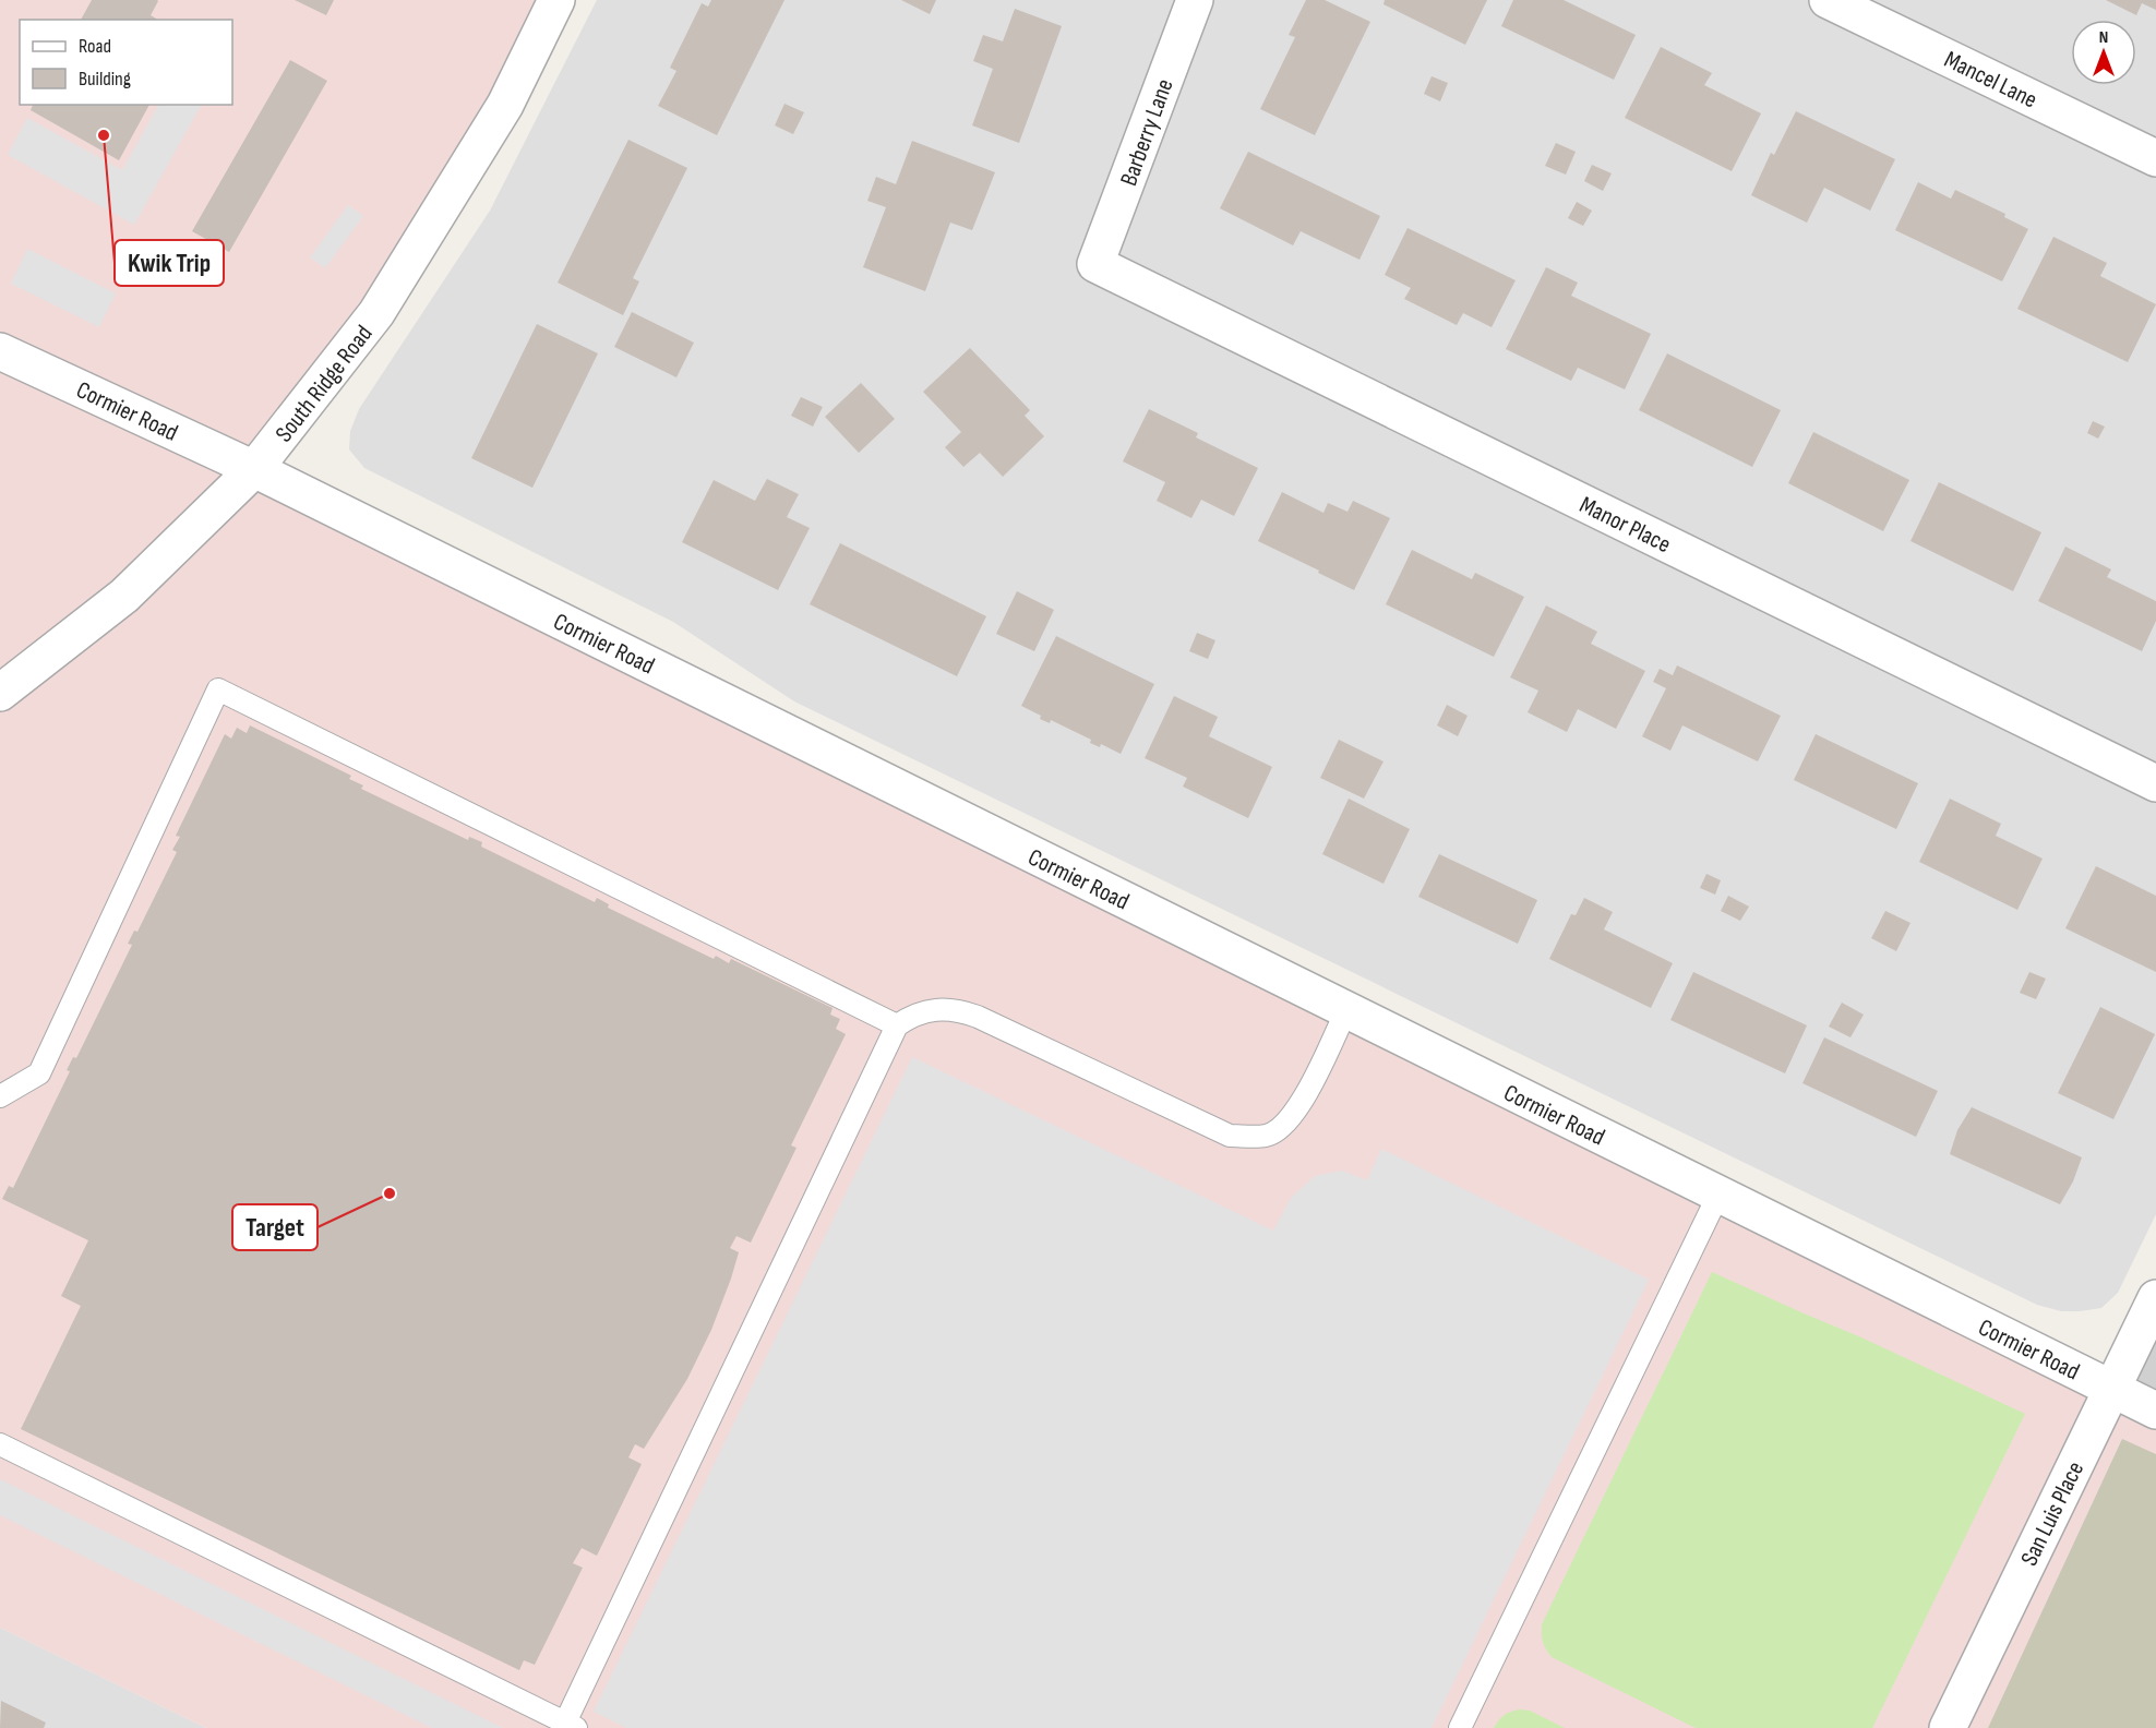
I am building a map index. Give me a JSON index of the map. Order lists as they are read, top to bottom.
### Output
{
  "streets": {
    "street": [
      "Mancel Lane",
      "Barberry Lane",
      "South Ridge Road",
      "Cormier Road",
      "Manor Place",
      "San Luis Place"
    ]
  },
  "crossings": [
    ["Barberry Lane", "Manor Place"],
    ["South Ridge Road", "Cormier Road"],
    ["Cormier Road", "San Luis Place"]
  ],
  "places": ["Kwik Trip", "Target"],
  "legend": ["Road", "Building"],
  "north": "top"
}
